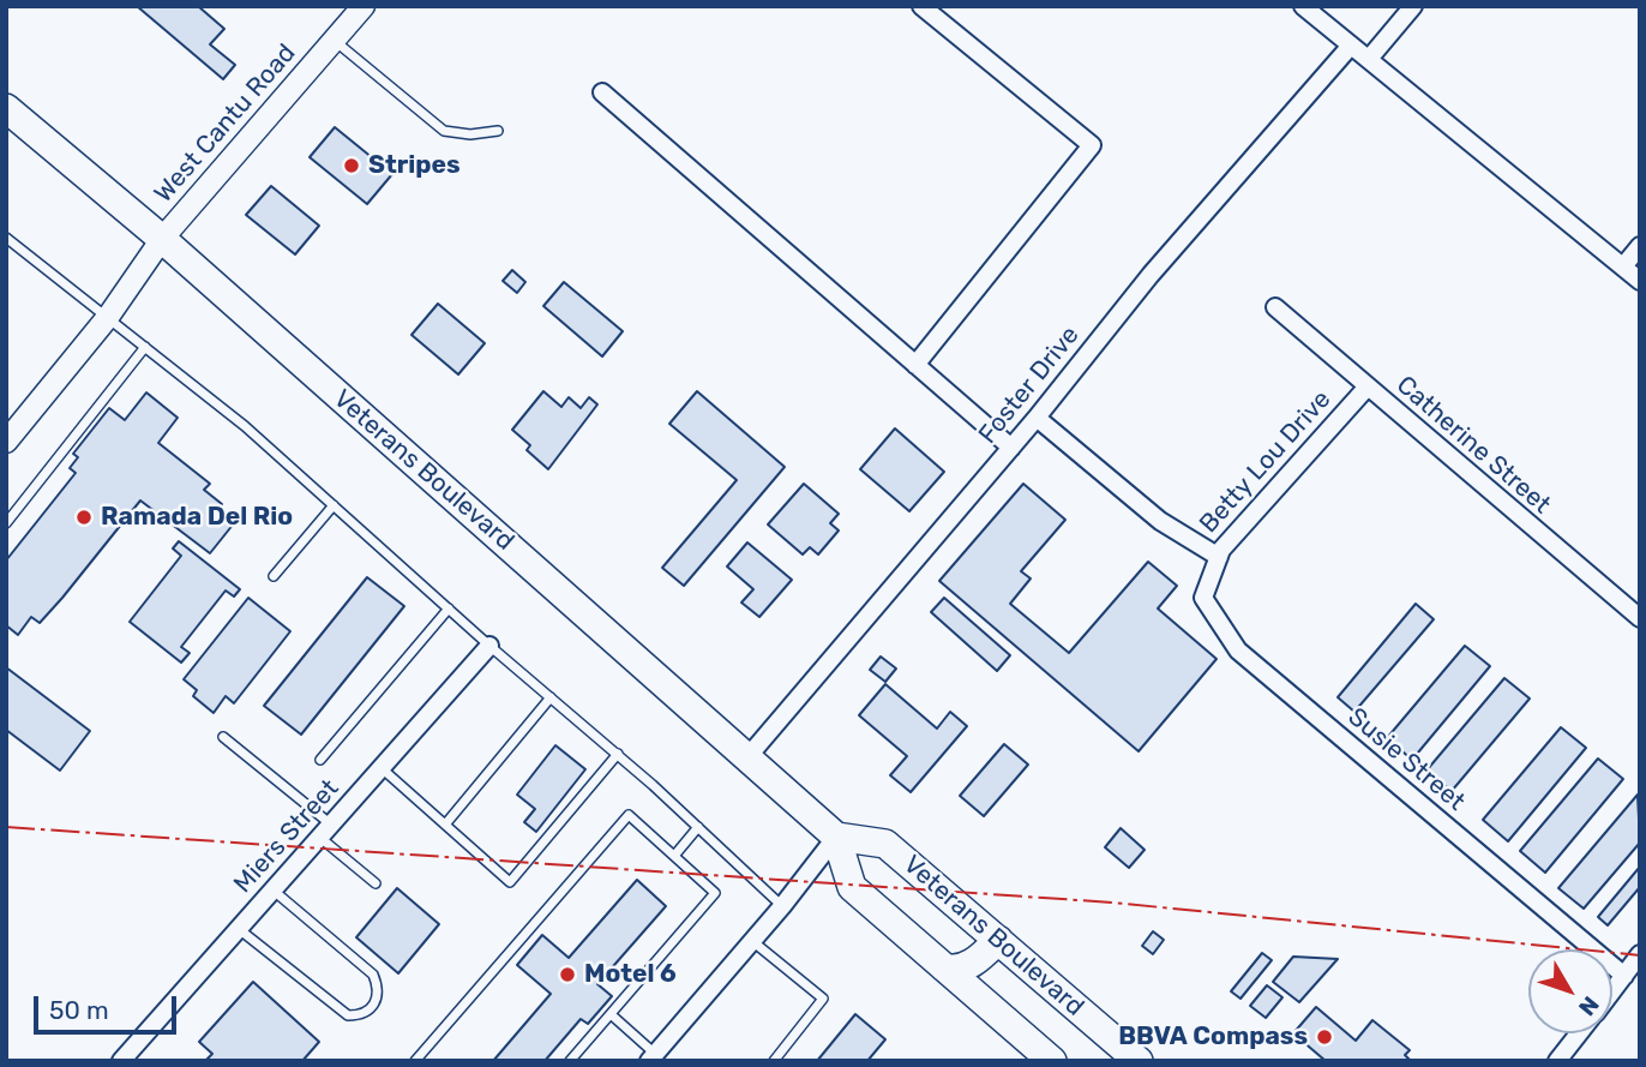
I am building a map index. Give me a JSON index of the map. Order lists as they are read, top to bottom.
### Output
{
  "streets": {
    "main road": ["Veterans Boulevard"],
    "street": [
      "West Cantu Road",
      "Foster Drive",
      "Catherine Street",
      "Betty Lou Drive",
      "Susie Street",
      "Miers Street"
    ]
  },
  "crossings": [
    ["West Cantu Road", "Veterans Boulevard"],
    ["Foster Drive", "Betty Lou Drive"],
    ["Foster Drive", "Veterans Boulevard"],
    ["Catherine Street", "Betty Lou Drive"],
    ["Betty Lou Drive", "Susie Street"]
  ],
  "places": [
    "Stripes",
    "Ramada Del Rio",
    "Motel 6",
    "BBVA Compass"
  ],
  "scale_bar": "50 m",
  "north": "bottom right"
}
